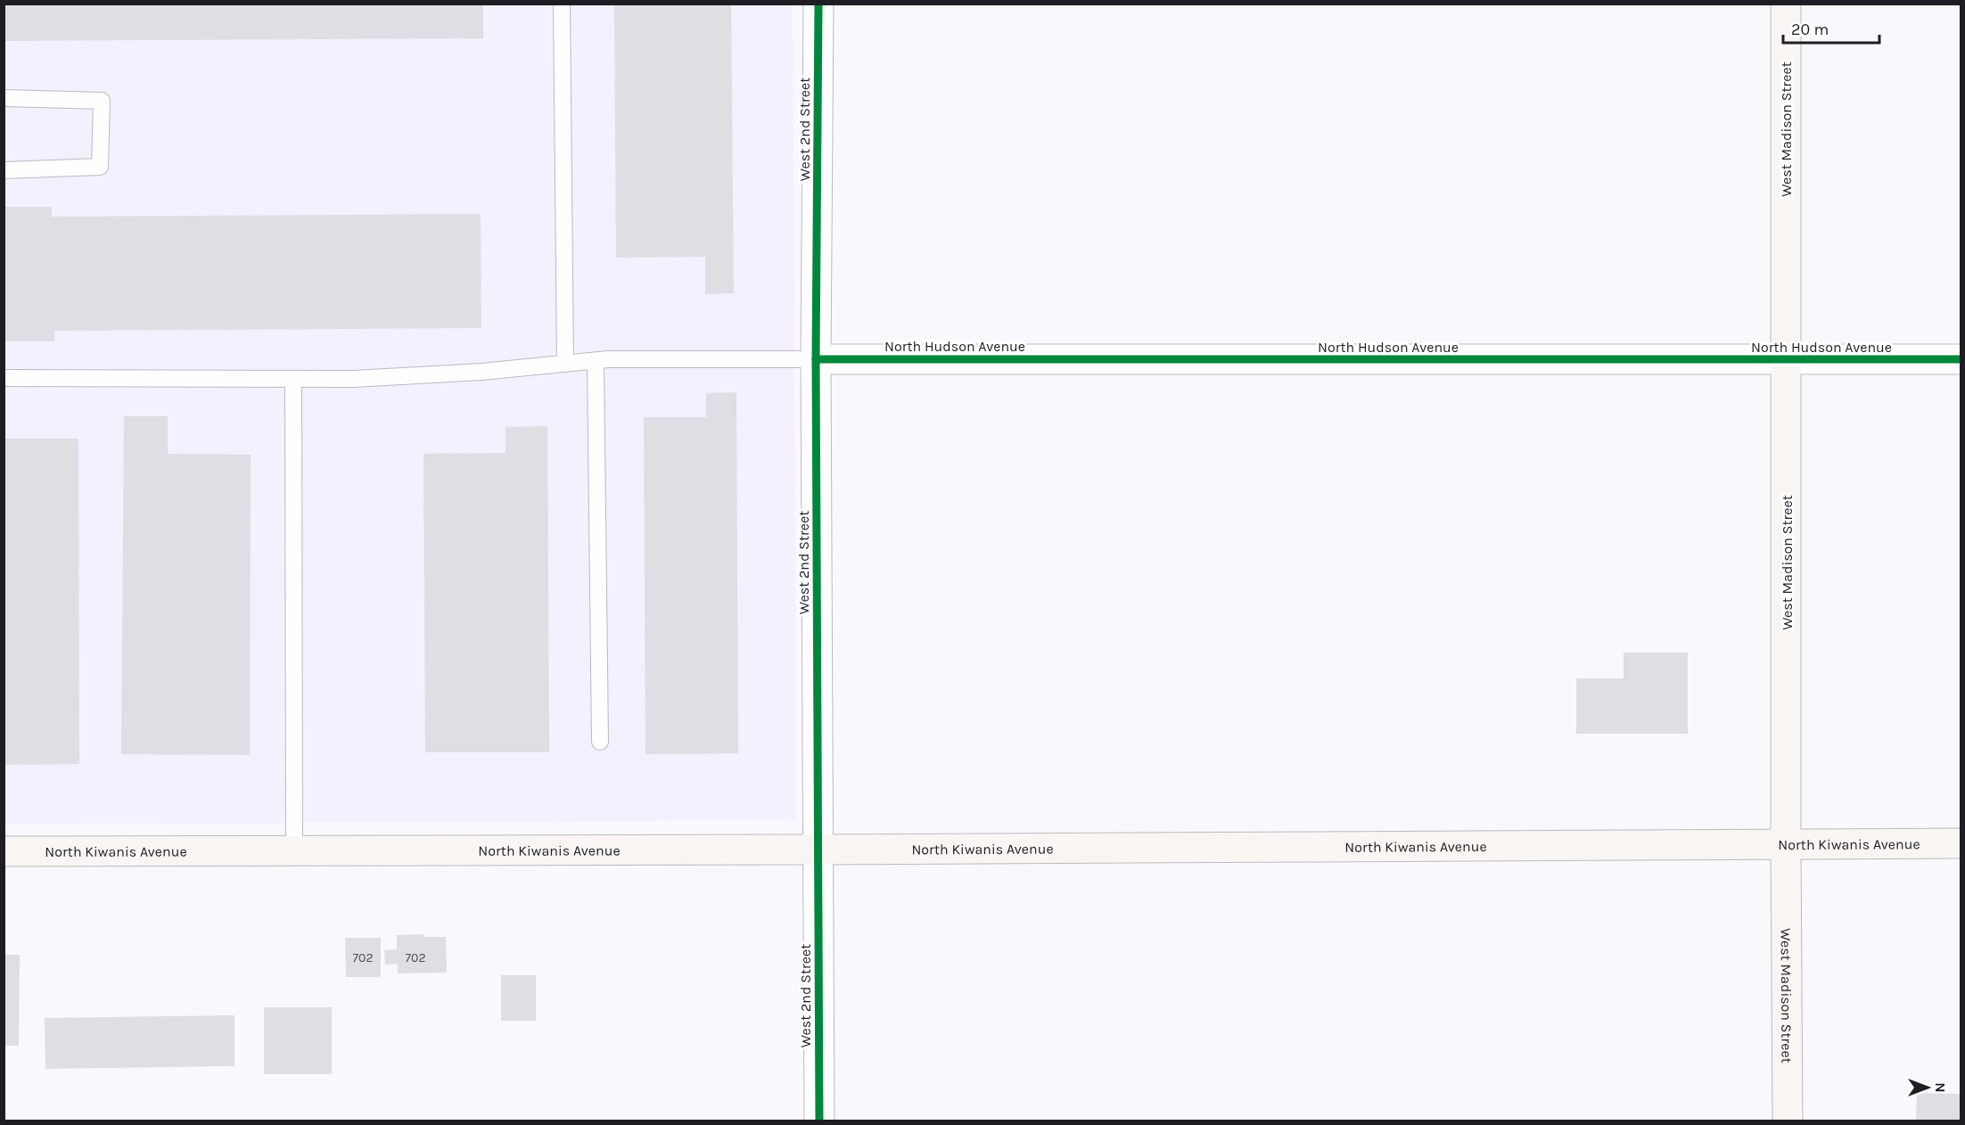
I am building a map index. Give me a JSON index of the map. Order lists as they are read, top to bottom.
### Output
{
  "streets": {
    "main road": ["West Madison Street", "North Kiwanis Avenue"],
    "street": ["West 2nd Street", "North Hudson Avenue"]
  },
  "crossings": [
    ["West 2nd Street", "North Hudson Avenue"],
    ["West 2nd Street", "North Kiwanis Avenue"],
    ["West Madison Street", "North Hudson Avenue"],
    ["West Madison Street", "North Kiwanis Avenue"]
  ],
  "house_numbers": ["702", "702"],
  "scale_bar": "20 m",
  "north": "right"
}
